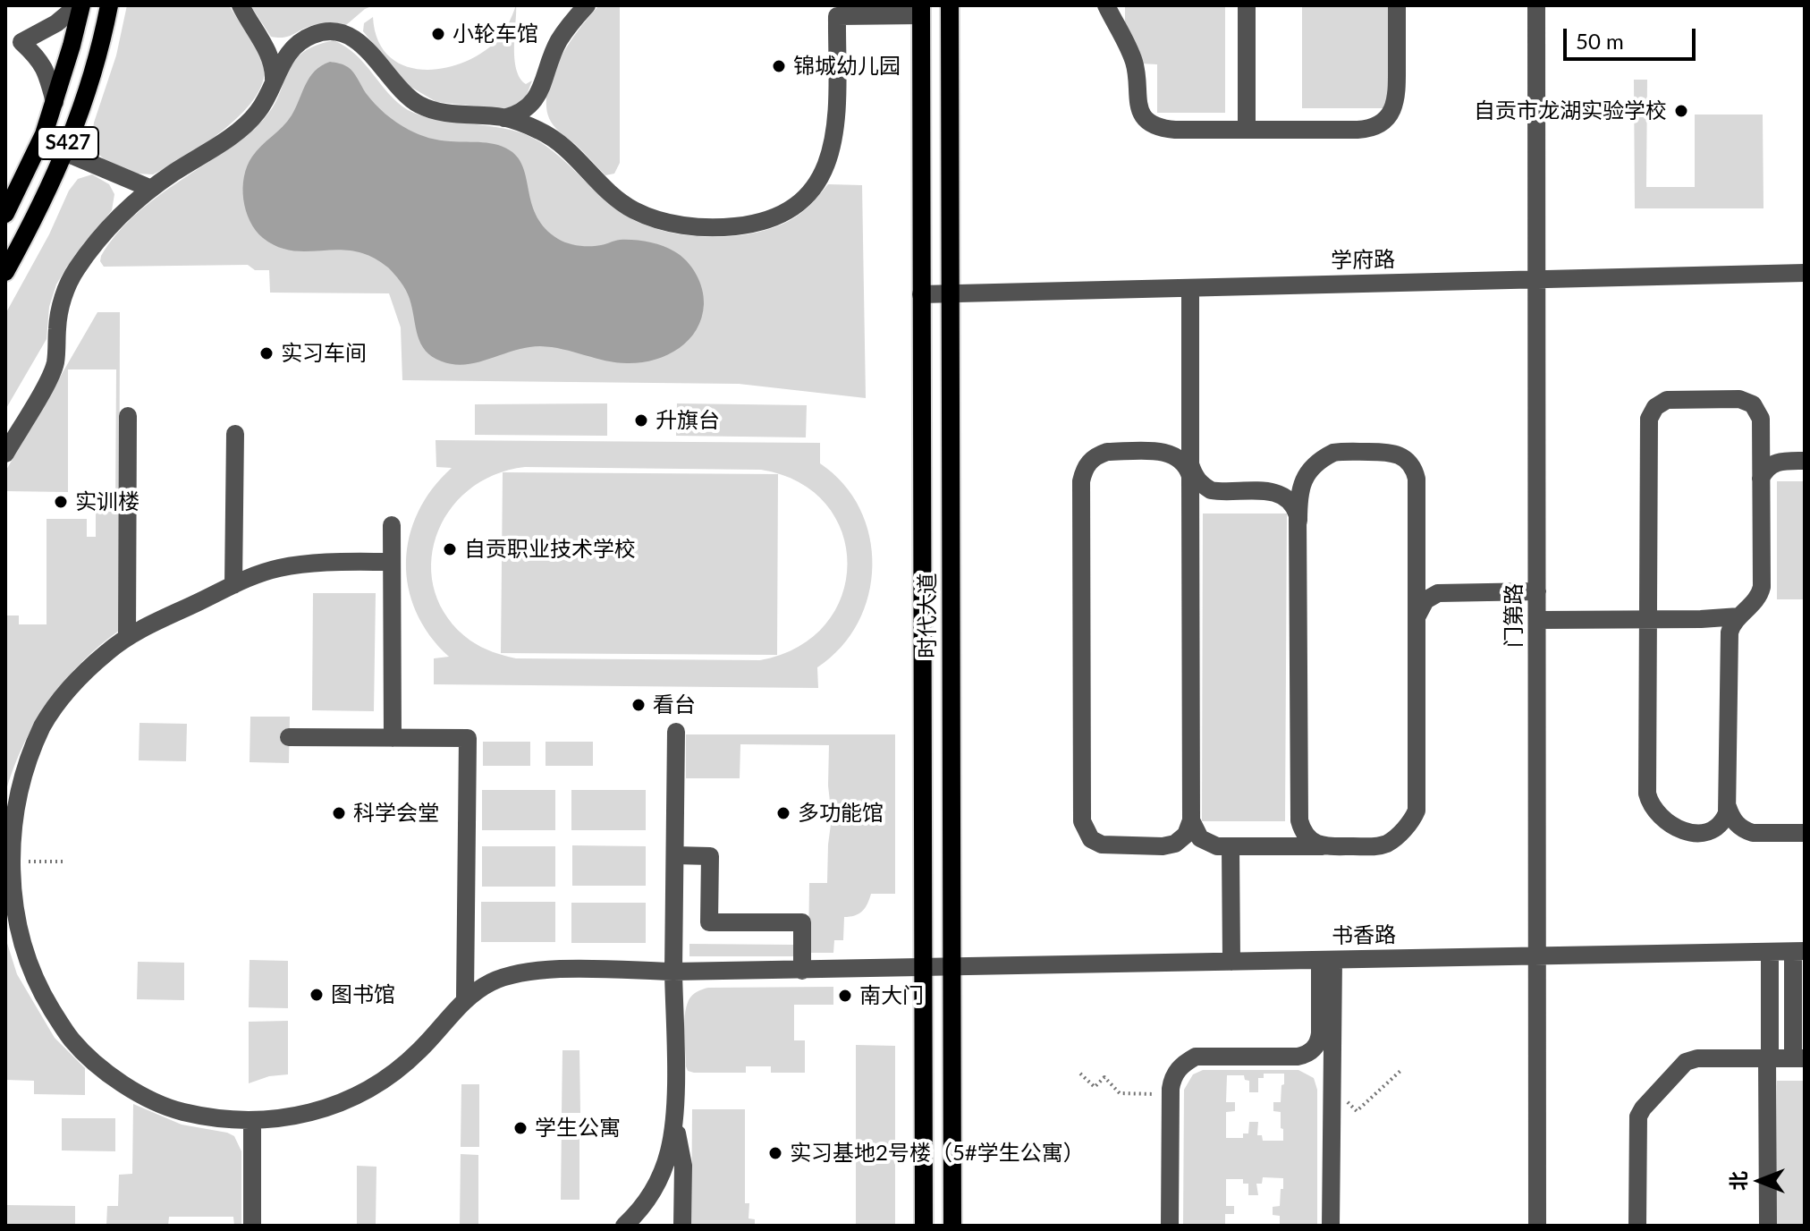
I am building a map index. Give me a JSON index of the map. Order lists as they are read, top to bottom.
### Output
{
  "streets": {
    "main road": ["S427", "时代大道"],
    "street": ["学府路", "门第路", "书香路"]
  },
  "crossings": [
    ["学府路", "时代大道"],
    ["学府路", "门第路"],
    ["时代大道", "书香路"],
    ["门第路", "书香路"]
  ],
  "places": [
    "小轮车馆",
    "锦城幼儿园",
    "自贡市龙湖实验学校",
    "实习车间",
    "升旗台",
    "实训楼",
    "自贡职业技术学校",
    "看台",
    "科学会堂",
    "多功能馆",
    "图书馆",
    "南大门",
    "学生公寓",
    "实习基地2号楼（5#学生公寓）"
  ],
  "scale_bar": "50 m",
  "north": "left"
}
